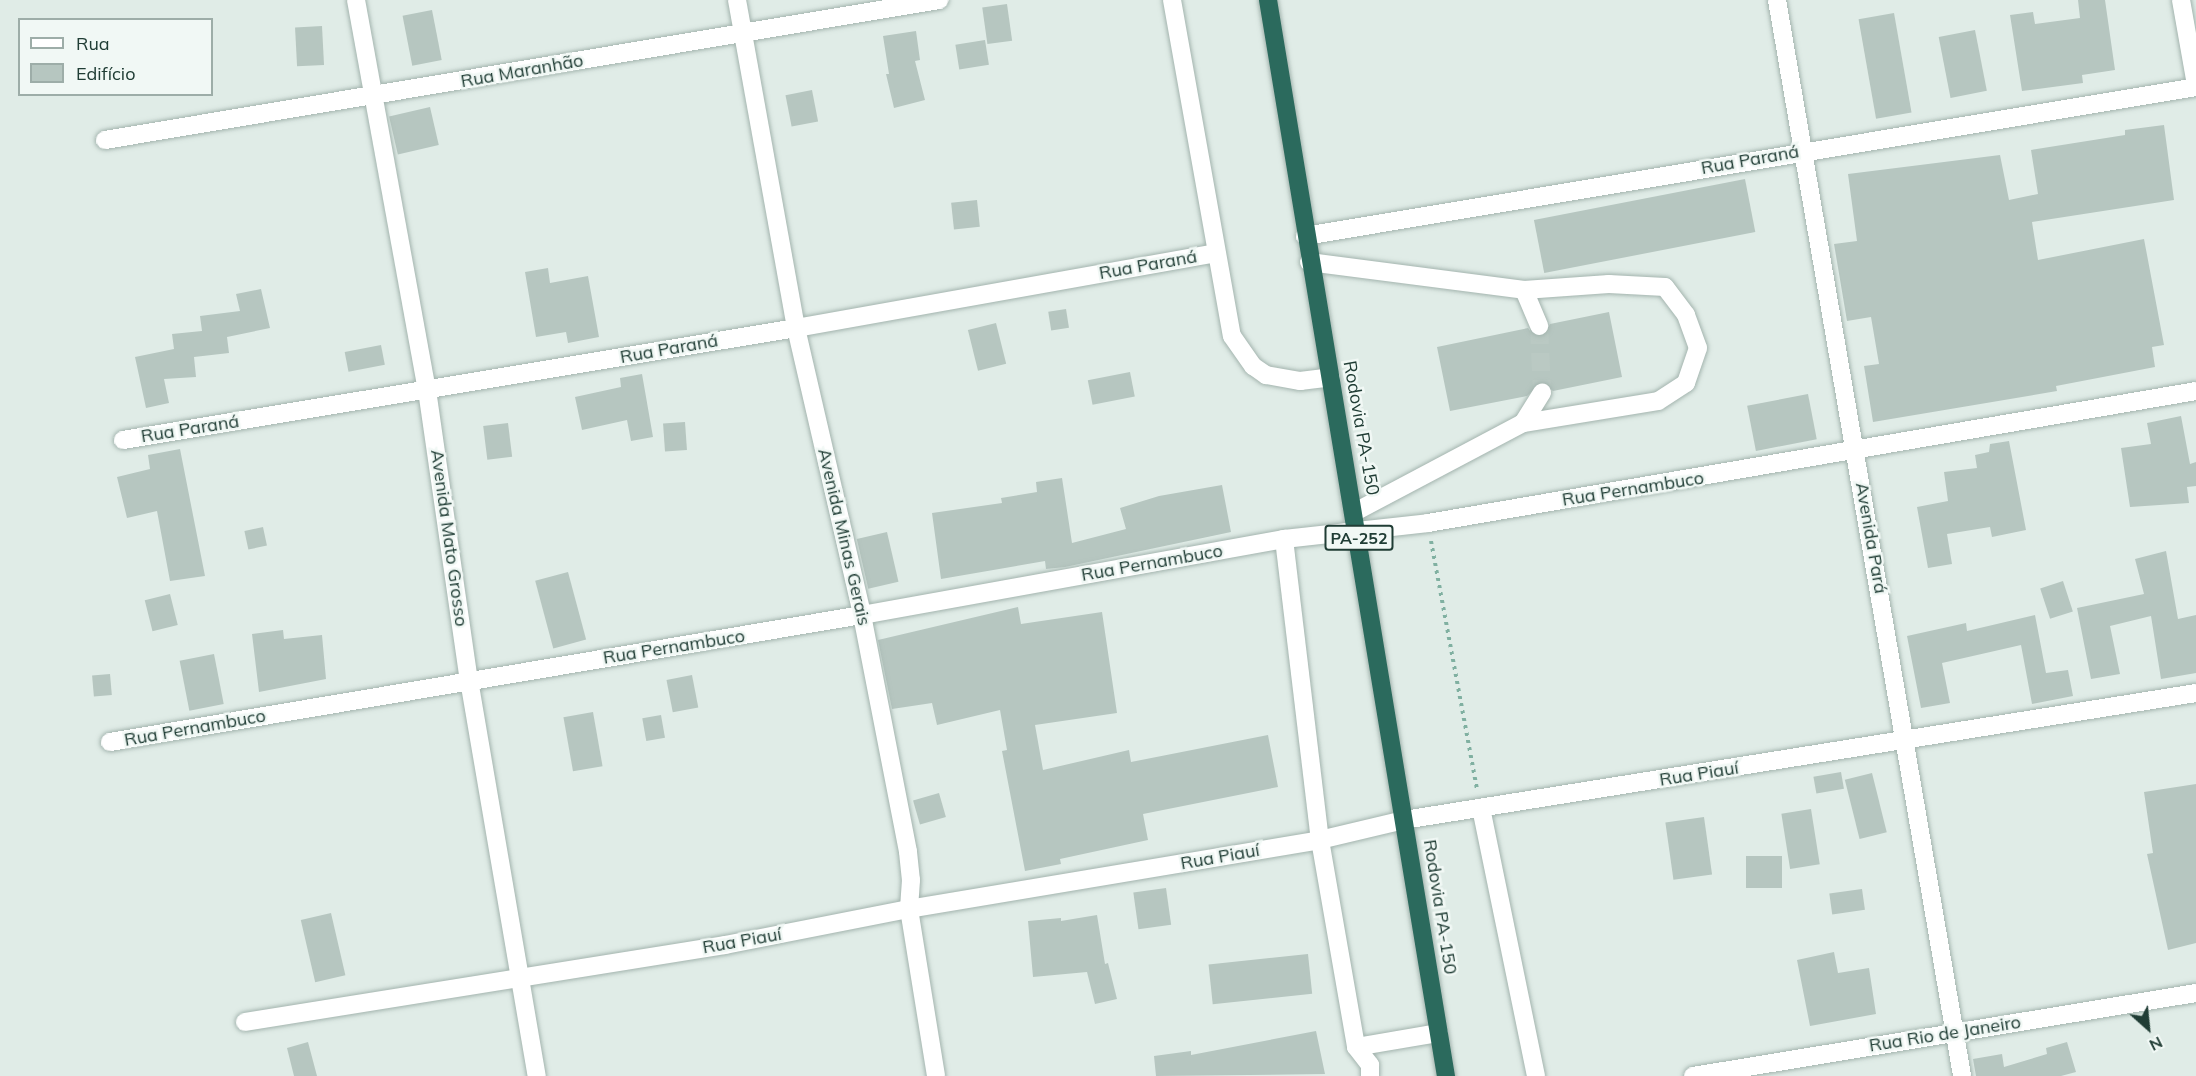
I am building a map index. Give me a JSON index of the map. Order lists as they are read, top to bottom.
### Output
{
  "streets": {
    "highway": ["Rodovia PA-150", "PA-252"],
    "street": [
      "Rua Maranhão",
      "Rua Paraná",
      "Rua Pernambuco",
      "Avenida Minas Gerais",
      "Avenida Mato Grosso",
      "Avenida Pará",
      "Rua Piauí",
      "Rua Rio de Janeiro"
    ]
  },
  "crossings": [
    ["Rua Maranhão", "Avenida Minas Gerais"],
    ["Rua Maranhão", "Avenida Mato Grosso"],
    ["Rua Paraná", "Rodovia PA-150"],
    ["Rua Paraná", "Avenida Minas Gerais"],
    ["Rua Paraná", "Avenida Mato Grosso"],
    ["Rua Paraná", "Avenida Pará"],
    ["Rodovia PA-150", "Rua Pernambuco"],
    ["Rodovia PA-150", "Rua Piauí"],
    ["Rua Pernambuco", "Avenida Minas Gerais"],
    ["Rua Pernambuco", "Avenida Mato Grosso"],
    ["Rua Pernambuco", "Avenida Pará"],
    ["Avenida Minas Gerais", "Rua Piauí"],
    ["Avenida Mato Grosso", "Rua Piauí"],
    ["Avenida Pará", "Rua Piauí"],
    ["Avenida Pará", "Rua Rio de Janeiro"]
  ],
  "legend": ["Rua", "Edifício"],
  "north": "bottom right"
}
